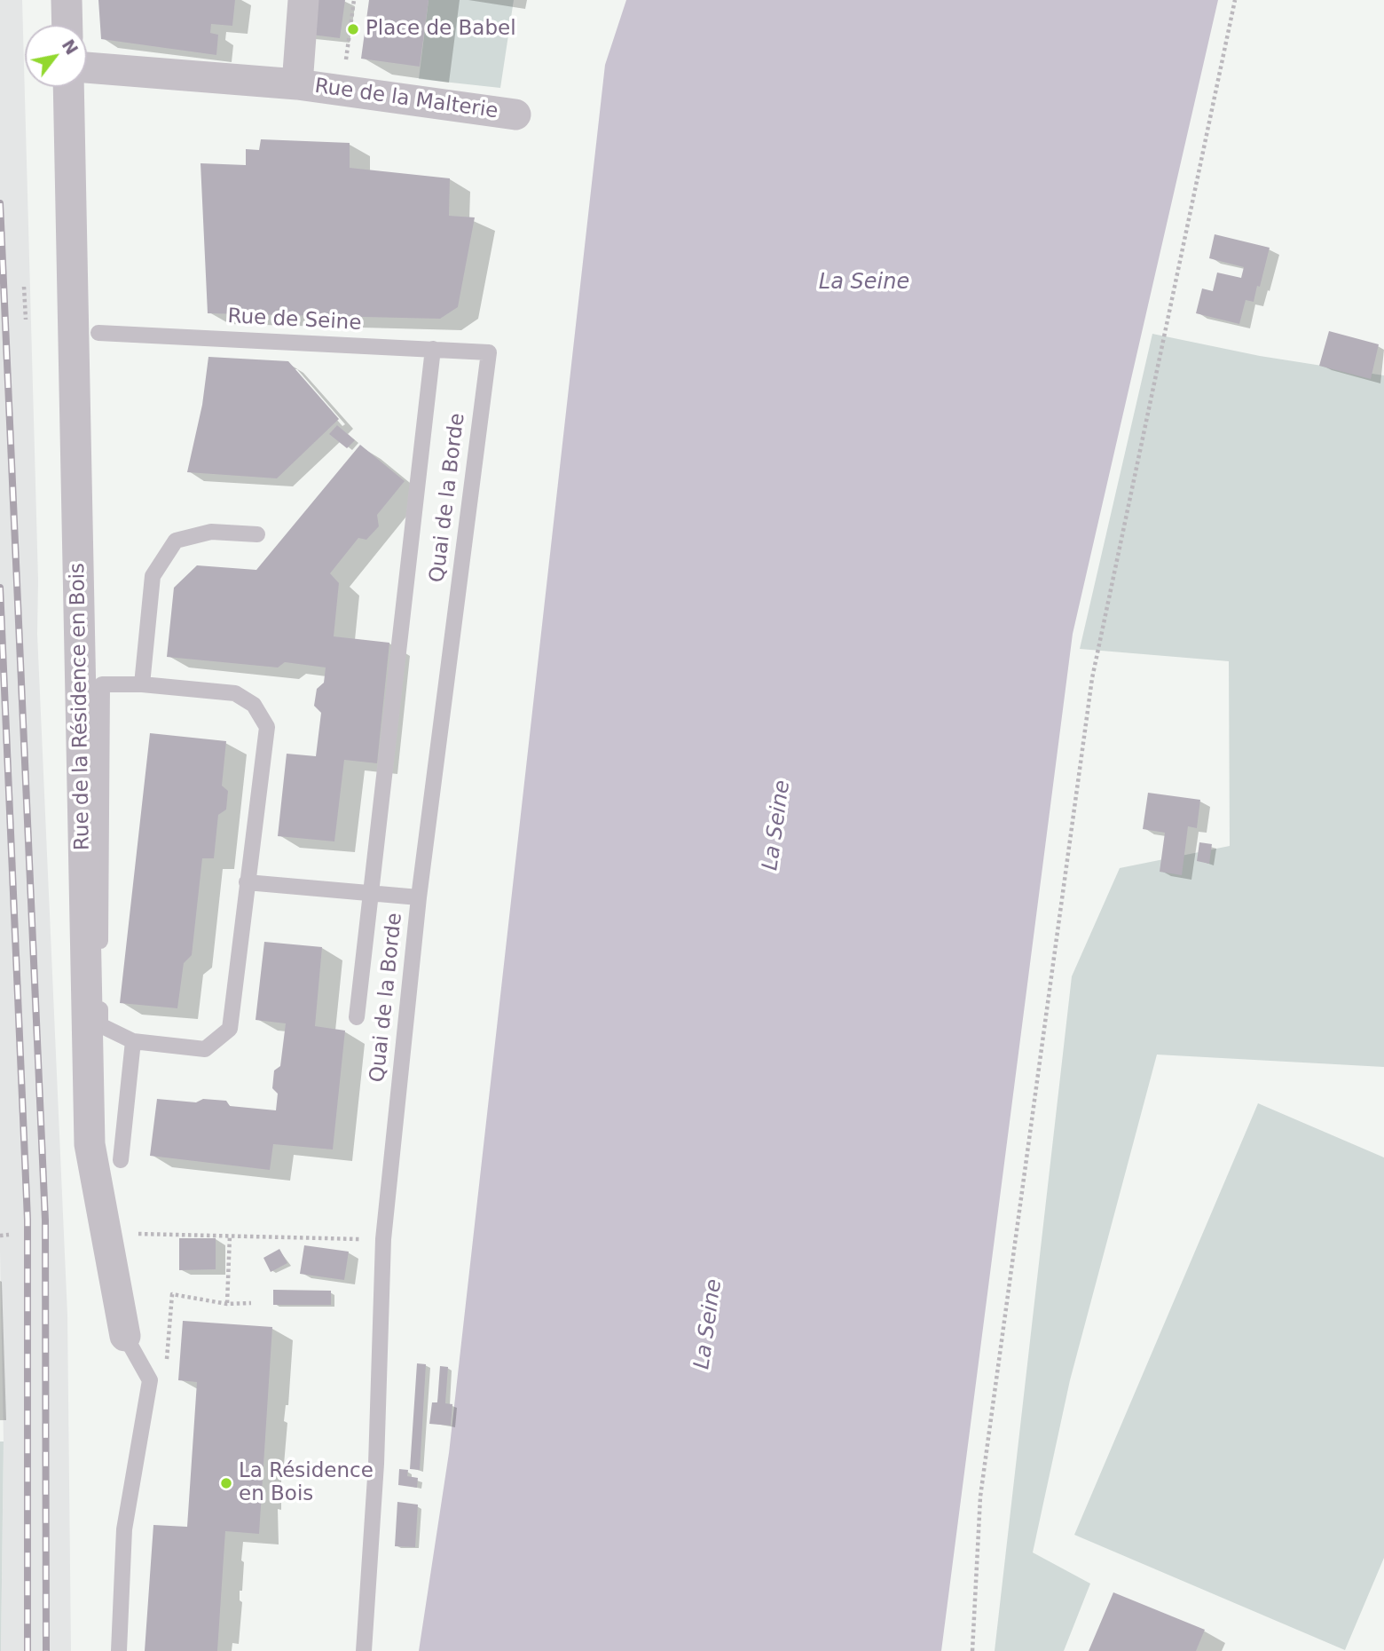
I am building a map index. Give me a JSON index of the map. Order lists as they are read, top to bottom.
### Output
{
  "streets": {
    "street": ["Rue de la Malterie", "Rue de la Résidence en Bois"],
    "lane": ["Rue de Seine", "Quai de la Borde"]
  },
  "crossings": [
    ["Rue de Seine", "Quai de la Borde"]
  ],
  "water": ["La Seine"],
  "places": ["Place de Babel", "La Résidence en Bois"],
  "north": "top right"
}
